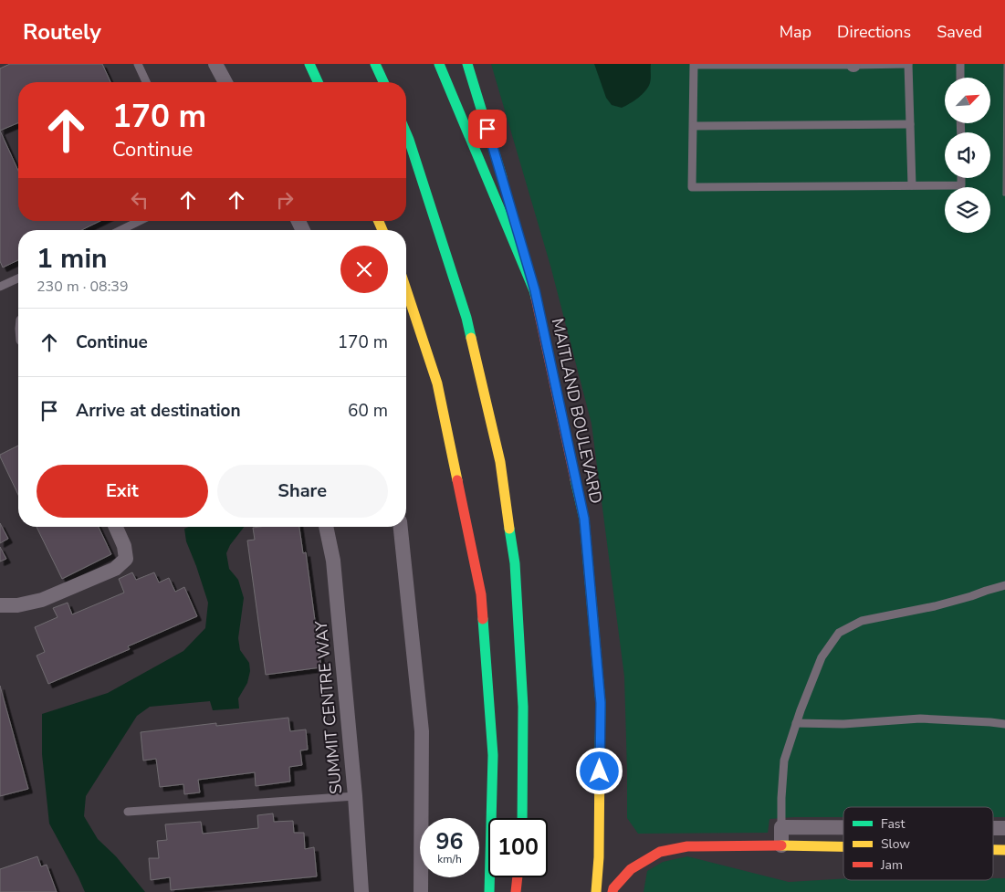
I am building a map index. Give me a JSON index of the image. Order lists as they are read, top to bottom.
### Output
{
  "streets": {
    "main road": ["MAITLAND BOULEVARD"],
    "street": ["SUMMIT CENTRE WAY"]
  },
  "legend": ["Fast", "Slow", "Jam"],
  "north": "top right",
  "page": {
    "header": "Routely",
    "nav": ["Map", "Directions", "Saved"],
    "turn": ["170 m", "Continue"],
    "heading": ["1 min", "230 m · 08:39"],
    "list": [
      {
        "name": "Continue",
        "value": "170 m"
      },
      {
        "name": "Arrive at destination",
        "value": "60 m"
      }
    ],
    "buttons": ["Exit", "Share"],
    "speed": "96 km/h",
    "limit": "100"
  }
}
